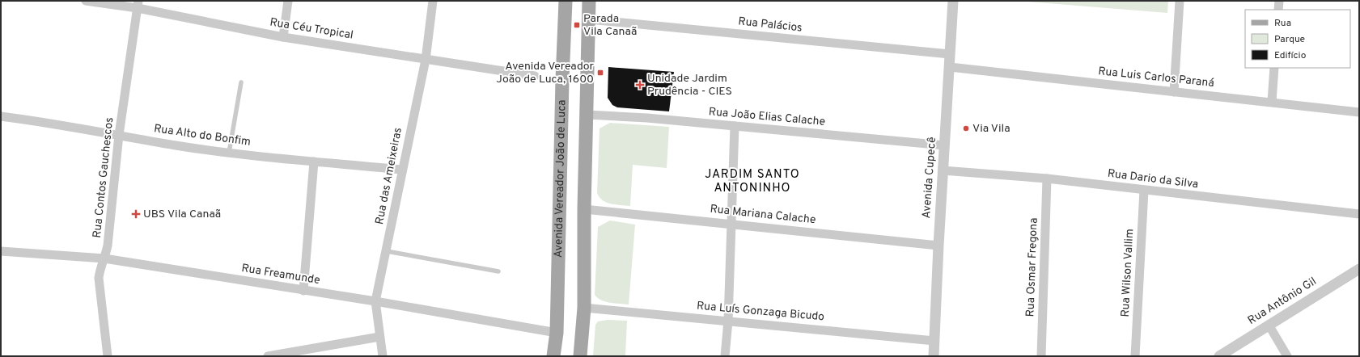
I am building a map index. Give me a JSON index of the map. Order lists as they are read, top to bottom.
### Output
{
  "streets": {
    "main road": ["Avenida Vereador João de Luca"],
    "street": [
      "Rua Palácios",
      "Rua Céu Tropical",
      "Rua Luis Carlos Paraná",
      "Rua João Elias Calache",
      "Rua Alto do Bonfim",
      "Rua das Ameixeiras",
      "Rua Contos Gauchescos",
      "Avenida Cupecê",
      "Rua Dario da Silva",
      "Rua Mariana Calache",
      "Rua Osmar Fregona",
      "Rua Wilson Vallim",
      "Rua Freamunde",
      "Rua Antônio Gil",
      "Rua Luís Gonzaga Bicudo"
    ]
  },
  "crossings": [
    ["Rua Palácios", "Avenida Cupecê"],
    ["Rua Céu Tropical", "Rua das Ameixeiras"],
    ["Rua Céu Tropical", "Rua Contos Gauchescos"],
    ["Rua Luis Carlos Paraná", "Avenida Cupecê"],
    ["Rua João Elias Calache", "Avenida Cupecê"],
    ["Rua Alto do Bonfim", "Rua das Ameixeiras"],
    ["Rua Alto do Bonfim", "Rua Contos Gauchescos"],
    ["Rua das Ameixeiras", "Rua Freamunde"],
    ["Rua Contos Gauchescos", "Rua Freamunde"],
    ["Avenida Cupecê", "Rua Dario da Silva"],
    ["Avenida Cupecê", "Rua Mariana Calache"],
    ["Avenida Cupecê", "Rua Luís Gonzaga Bicudo"],
    ["Avenida Vereador João de Luca", "Rua Freamunde"],
    ["Rua Dario da Silva", "Rua Osmar Fregona"],
    ["Rua Dario da Silva", "Rua Wilson Vallim"]
  ],
  "districts": ["JARDIM SANTO ANTONINHO"],
  "places": {
    "transit": ["Parada Vila Canaã", "Avenida Vereador João de Luca, 1600"],
    "health": ["Unidade Jardim Prudência - CIES", "UBS Vila Canaã"],
    "other": ["Via Vila"]
  },
  "legend": ["Rua", "Parque", "Edifício"]
}
